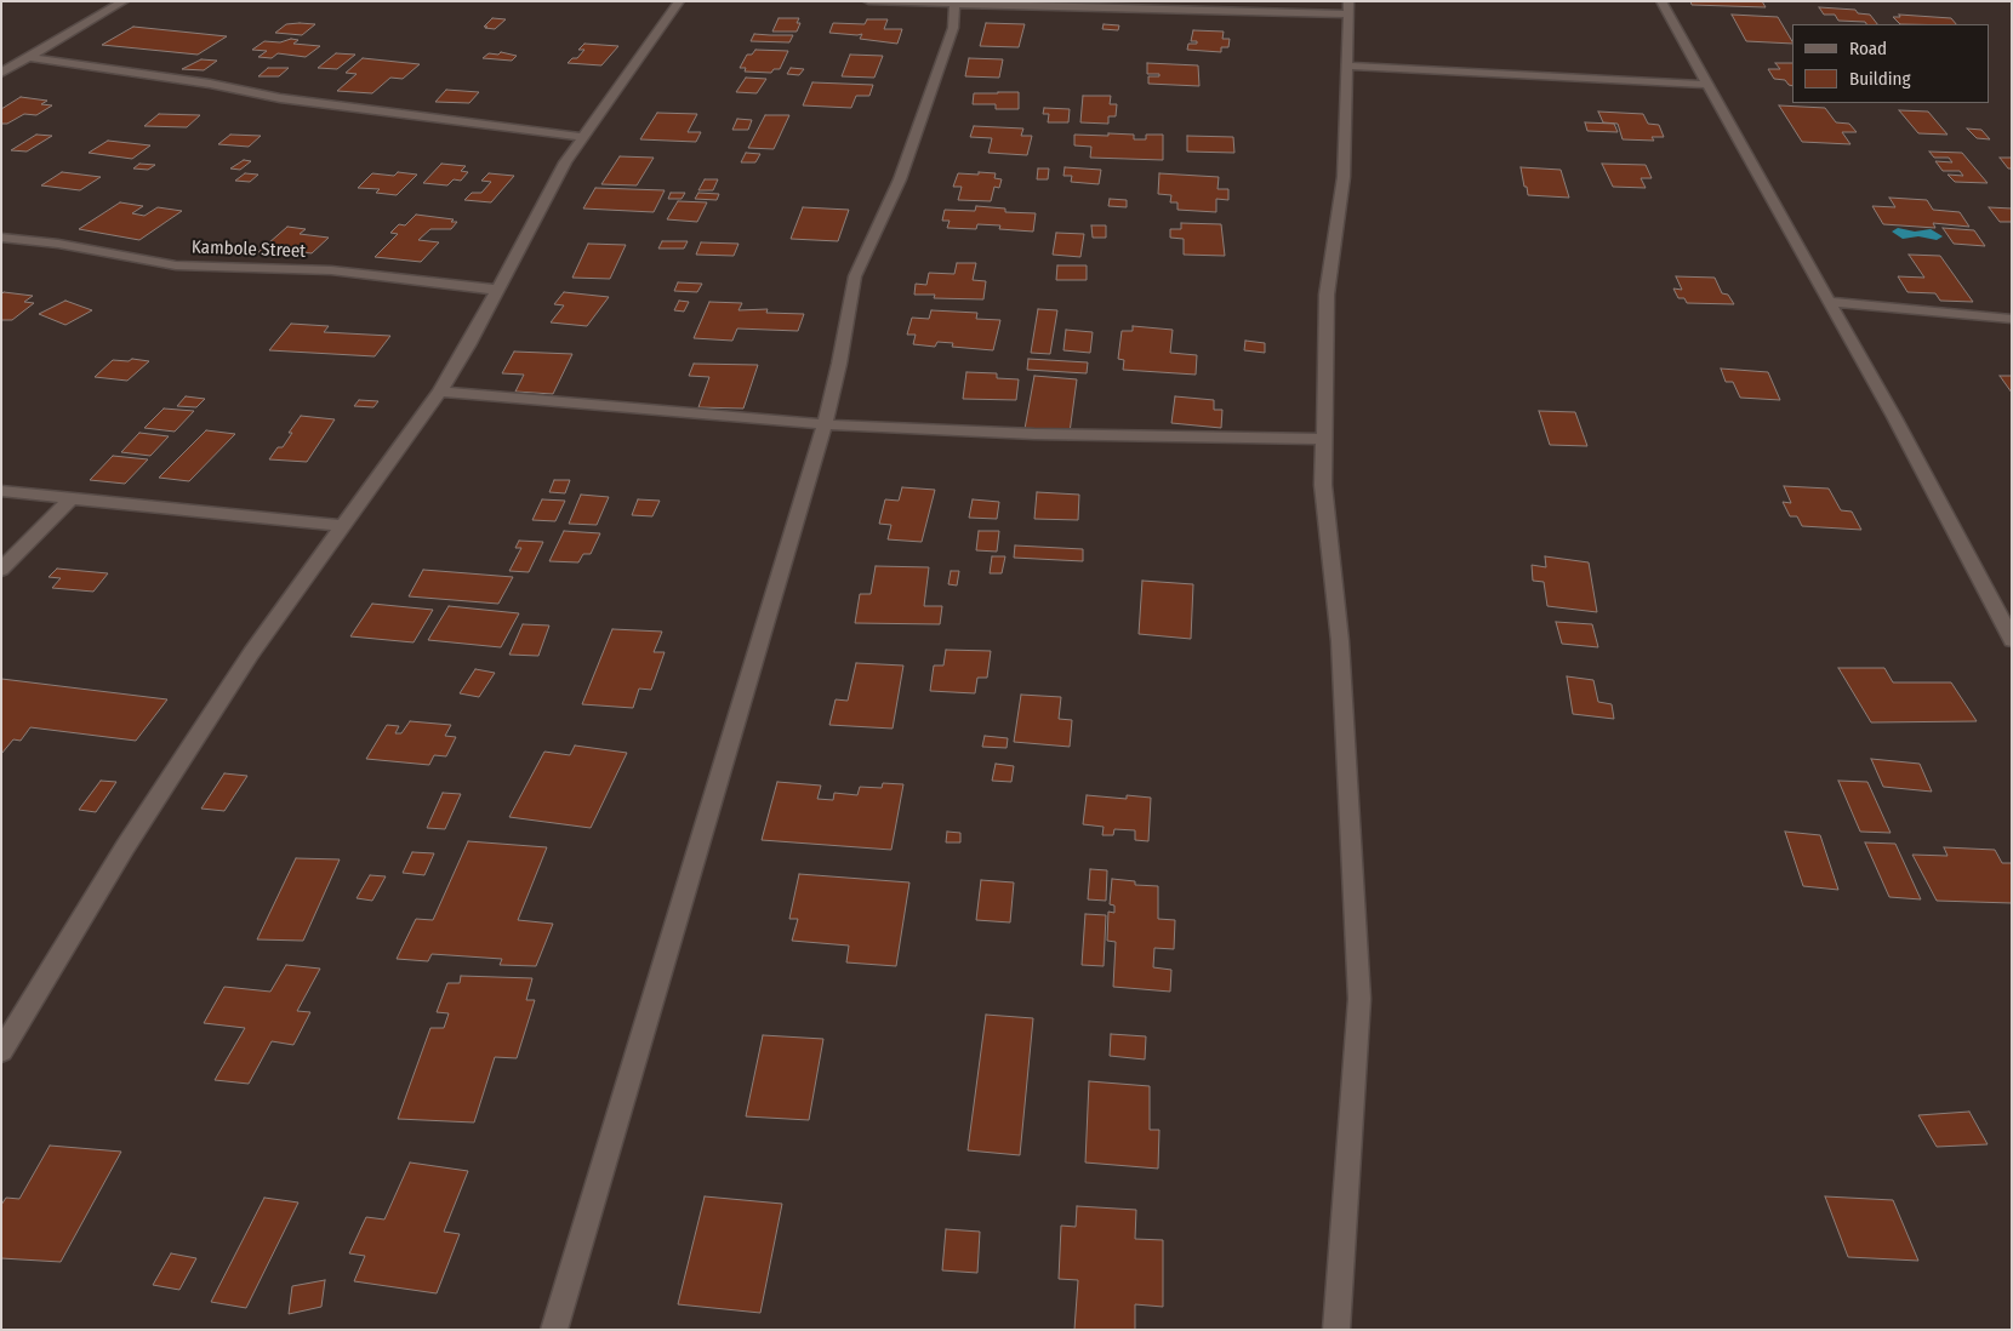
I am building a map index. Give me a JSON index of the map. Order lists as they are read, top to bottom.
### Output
{
  "streets": {
    "street": ["Kambole Street"]
  },
  "legend": ["Road", "Building"]
}
